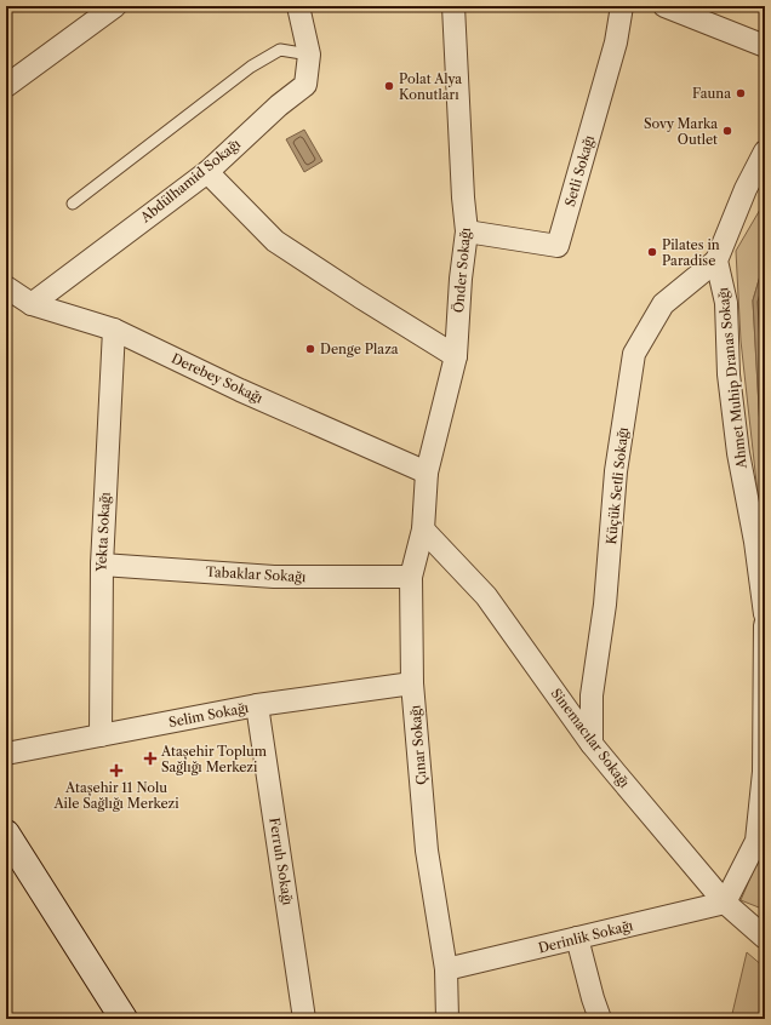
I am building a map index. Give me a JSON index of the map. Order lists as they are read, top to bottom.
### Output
{
  "streets": {
    "street": [
      "Setli Sokağı",
      "Abdülhamid Sokağı",
      "Önder Sokağı",
      "Derebey Sokağı",
      "Ahmet Muhip Dranas Sokağı",
      "Küçük Setli Sokağı",
      "Yekta Sokağı",
      "Tabaklar Sokağı",
      "Selim Sokağı",
      "Sinemacılar Sokağı",
      "Çınar Sokağı",
      "Ferruh Sokağı",
      "Derinlik Sokağı"
    ]
  },
  "crossings": [
    ["Setli Sokağı", "Önder Sokağı"],
    ["Abdülhamid Sokağı", "Derebey Sokağı"],
    ["Önder Sokağı", "Derebey Sokağı"],
    ["Önder Sokağı", "Çınar Sokağı"],
    ["Derebey Sokağı", "Yekta Sokağı"],
    ["Derebey Sokağı", "Çınar Sokağı"],
    ["Ahmet Muhip Dranas Sokağı", "Küçük Setli Sokağı"],
    ["Küçük Setli Sokağı", "Sinemacılar Sokağı"],
    ["Yekta Sokağı", "Tabaklar Sokağı"],
    ["Yekta Sokağı", "Selim Sokağı"],
    ["Tabaklar Sokağı", "Çınar Sokağı"],
    ["Selim Sokağı", "Çınar Sokağı"],
    ["Selim Sokağı", "Ferruh Sokağı"],
    ["Sinemacılar Sokağı", "Çınar Sokağı"],
    ["Sinemacılar Sokağı", "Derinlik Sokağı"],
    ["Çınar Sokağı", "Derinlik Sokağı"]
  ],
  "places": {
    "other": [
      "Polat Alya Konutları",
      "Fauna",
      "Sovy Marka Outlet",
      "Pilates in Paradise",
      "Denge Plaza"
    ],
    "health": ["Ataşehir Toplum Sağlığı Merkezi", "Ataşehir 11 Nolu Aile Sağlığı Merkezi"]
  }
}
